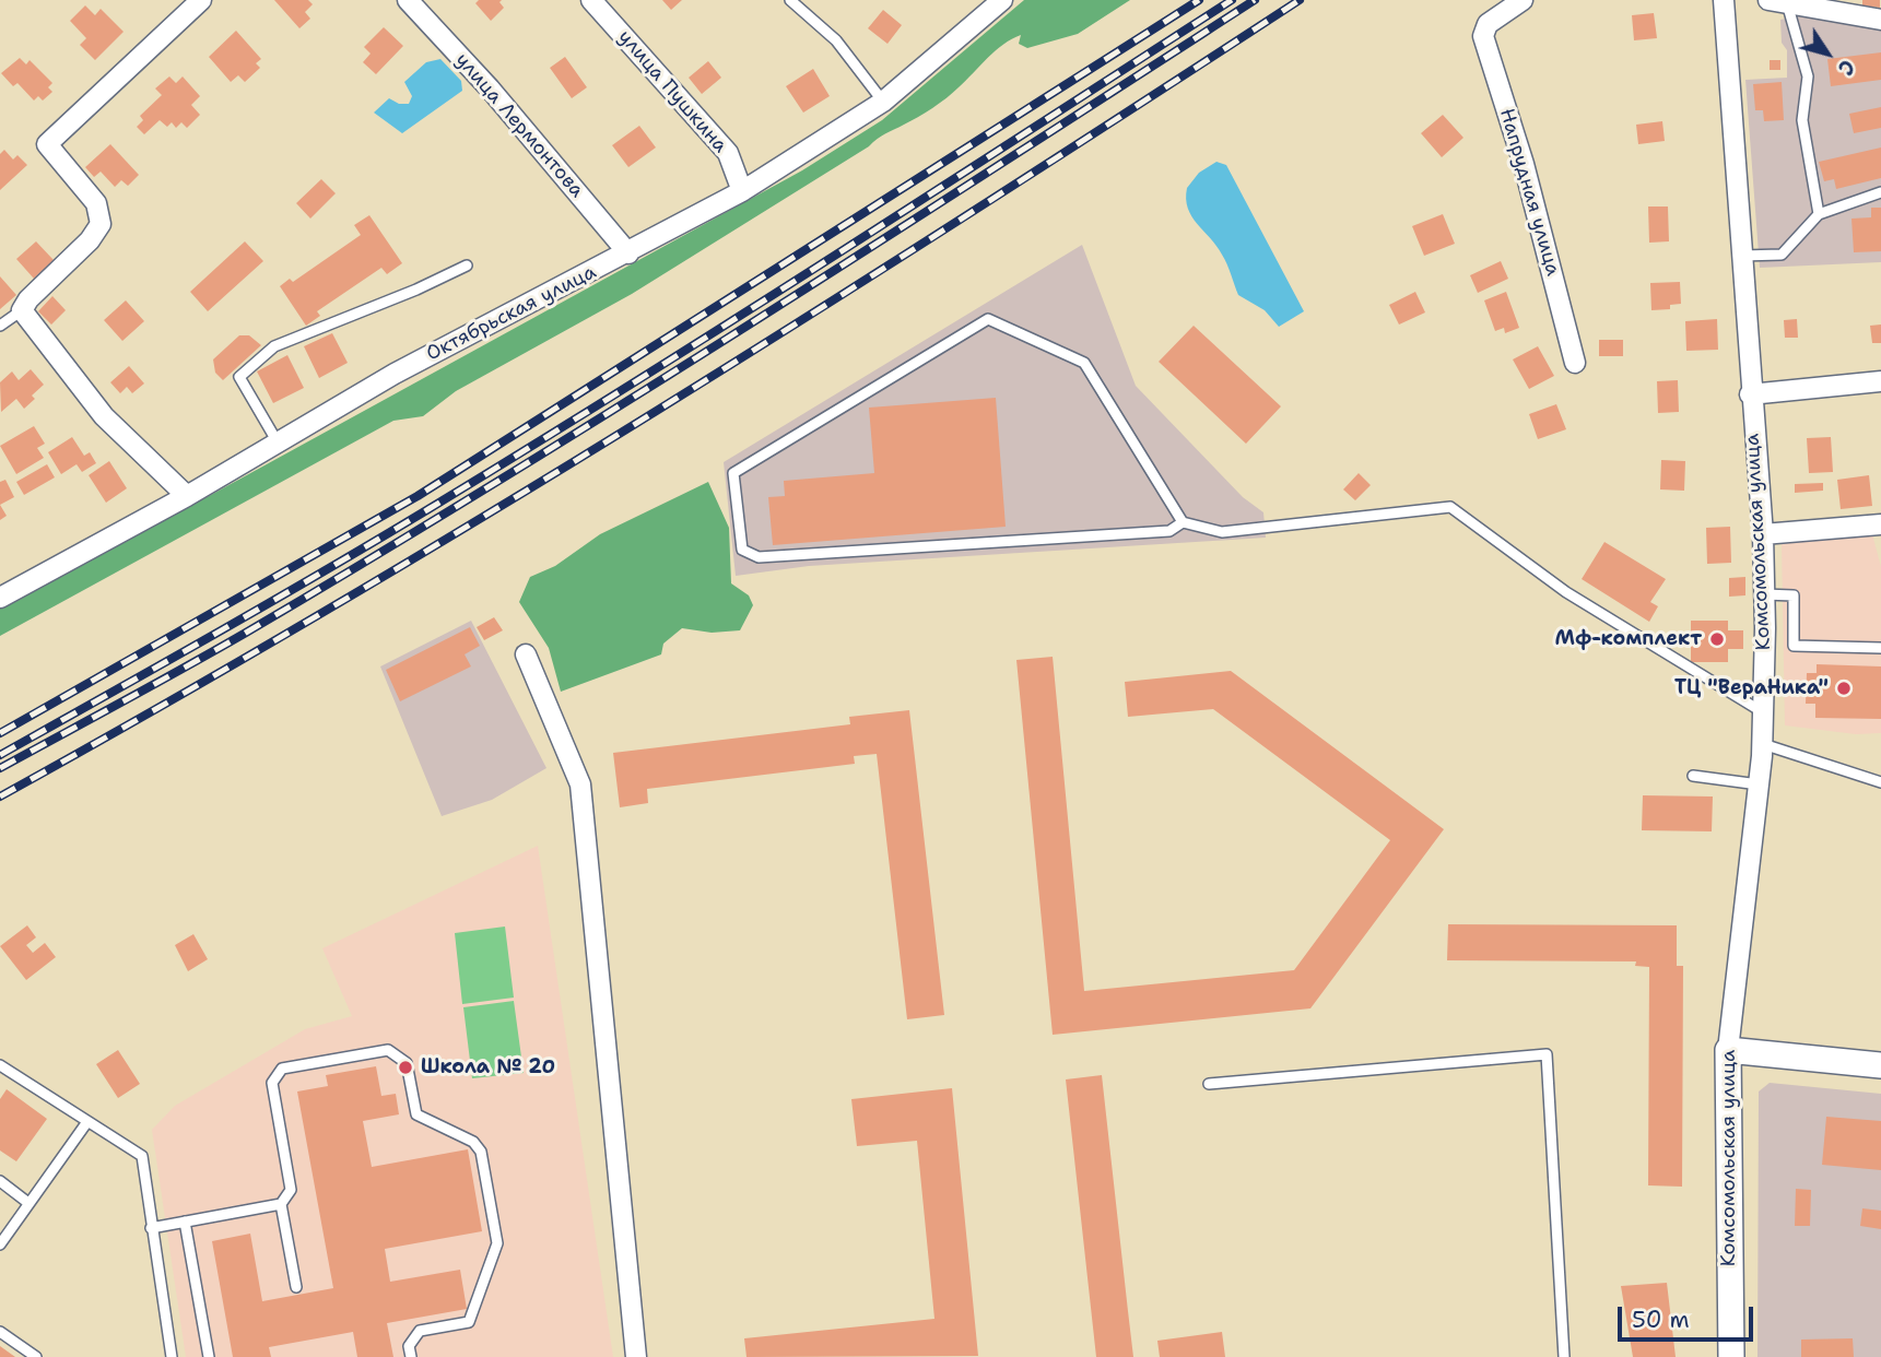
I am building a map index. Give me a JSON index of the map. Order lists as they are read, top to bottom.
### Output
{
  "streets": {
    "street": [
      "улица Пушкина",
      "улица Лермонтова",
      "Напрудная улица",
      "Октябрьская улица",
      "Комсомольская улица"
    ]
  },
  "crossings": [
    ["улица Пушкина", "Октябрьская улица"],
    ["улица Лермонтова", "Октябрьская улица"]
  ],
  "places": ["Мф-комплект", "ТЦ \"ВераНика\"", "Школа № 20"],
  "scale_bar": "50 m",
  "north": "bottom right"
}
